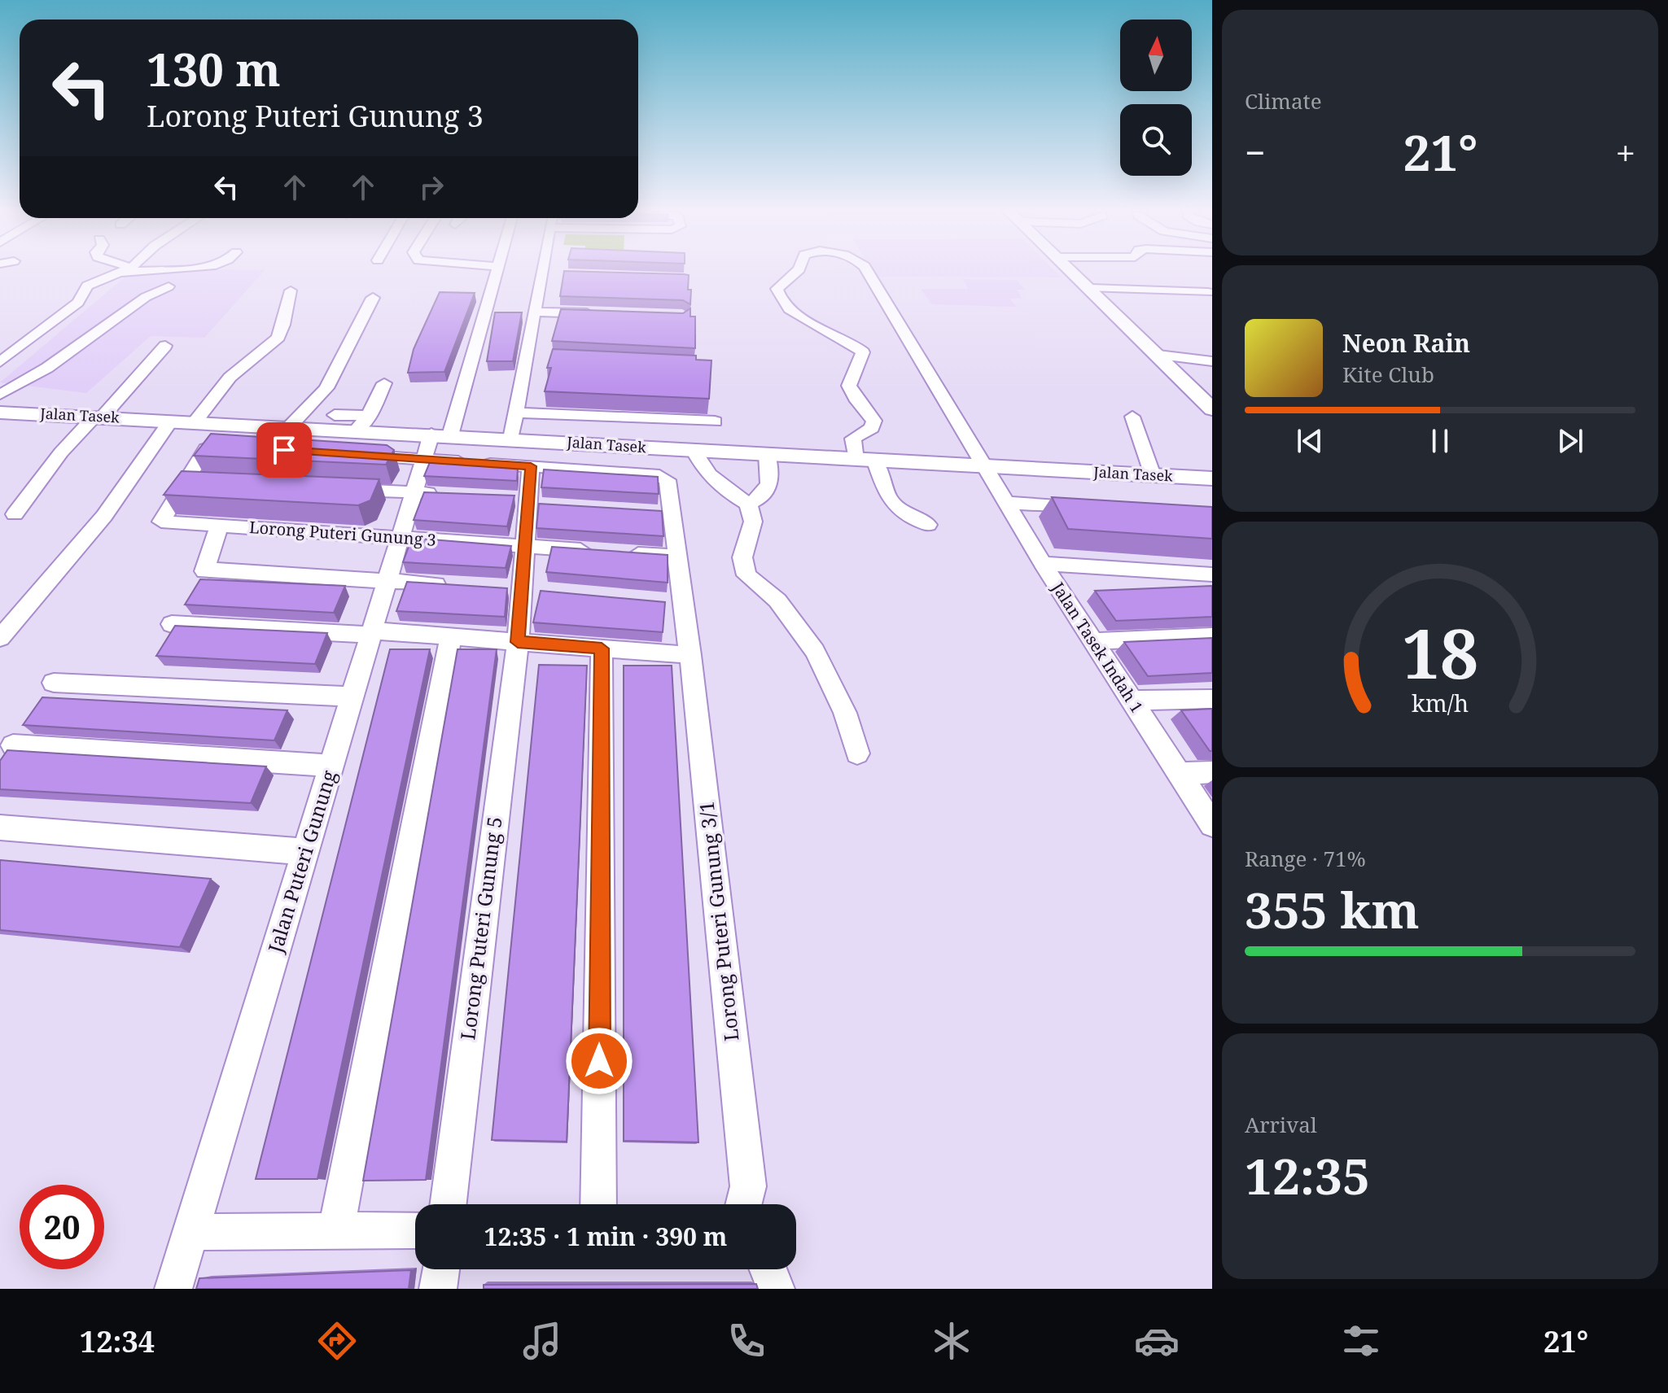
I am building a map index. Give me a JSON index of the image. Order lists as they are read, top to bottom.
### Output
{
  "streets": {
    "main road": ["Jalan Tasek"],
    "street": [
      "Lorong Puteri Gunung 3",
      "Jalan Tasek Indah 1",
      "Jalan Puteri Gunung",
      "Lorong Puteri Gunung 3/1",
      "Lorong Puteri Gunung 5"
    ]
  },
  "crossings": [
    ["Jalan Tasek", "Jalan Tasek Indah 1"],
    ["Jalan Tasek", "Jalan Puteri Gunung"],
    ["Jalan Tasek", "Lorong Puteri Gunung 3/1"],
    ["Jalan Tasek", "Lorong Puteri Gunung 5"],
    ["Lorong Puteri Gunung 3", "Jalan Puteri Gunung"],
    ["Lorong Puteri Gunung 3", "Lorong Puteri Gunung 3/1"],
    ["Lorong Puteri Gunung 3", "Lorong Puteri Gunung 5"]
  ],
  "north": "top",
  "page": {
    "tile": [
      "Climate",
      ["Range · 71%", "355 km"],
      ["Arrival", "12:35"]
    ],
    "turn": ["130 m", "Lorong Puteri Gunung 3"],
    "heat": ["−", "21°", "+"],
    "song": ["Neon Rain", "Kite Club"],
    "limit": "20",
    "trip": "12:35 · 1 min · 390 m",
    "tabs": ["12:34", "21°"],
    "gauge": ["18", "km/h"]
  }
}
